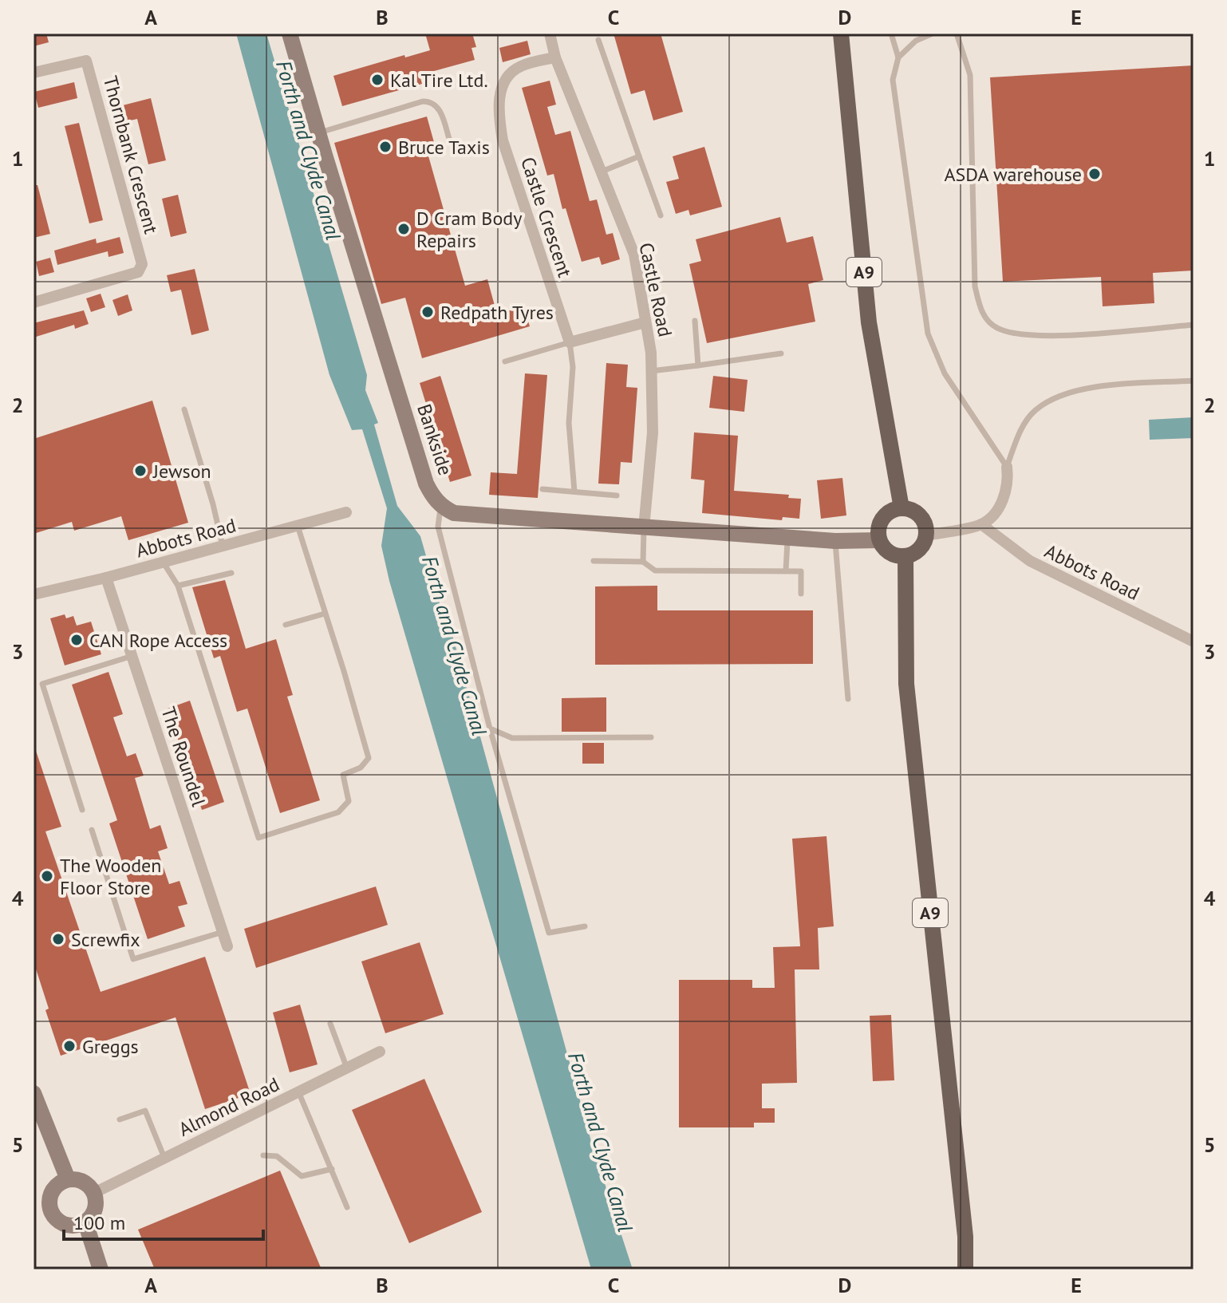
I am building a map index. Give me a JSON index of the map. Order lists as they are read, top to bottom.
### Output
{
  "streets": {
    "main road": ["A9"],
    "street": [
      "Thornbank Crescent",
      "Castle Crescent",
      "Castle Road",
      "Bankside",
      "Abbots Road",
      "The Roundel",
      "Almond Road"
    ]
  },
  "crossings": [
    ["Castle Crescent", "Castle Road"],
    ["Abbots Road", "The Roundel"]
  ],
  "water": ["Forth and Clyde Canal"],
  "places": [
    "Kal Tire Ltd.",
    "Bruce Taxis",
    "ASDA warehouse",
    "D Cram Body Repairs",
    "Redpath Tyres",
    "Jewson",
    "CAN Rope Access",
    "The Wooden Floor Store",
    "Screwfix",
    "Greggs"
  ],
  "scale_bar": "100 m",
  "grid": {
    "columns": [
      "A",
      "B",
      "C",
      "D",
      "E"
    ],
    "rows": [
      "1",
      "2",
      "3",
      "4",
      "5"
    ]
  }
}
